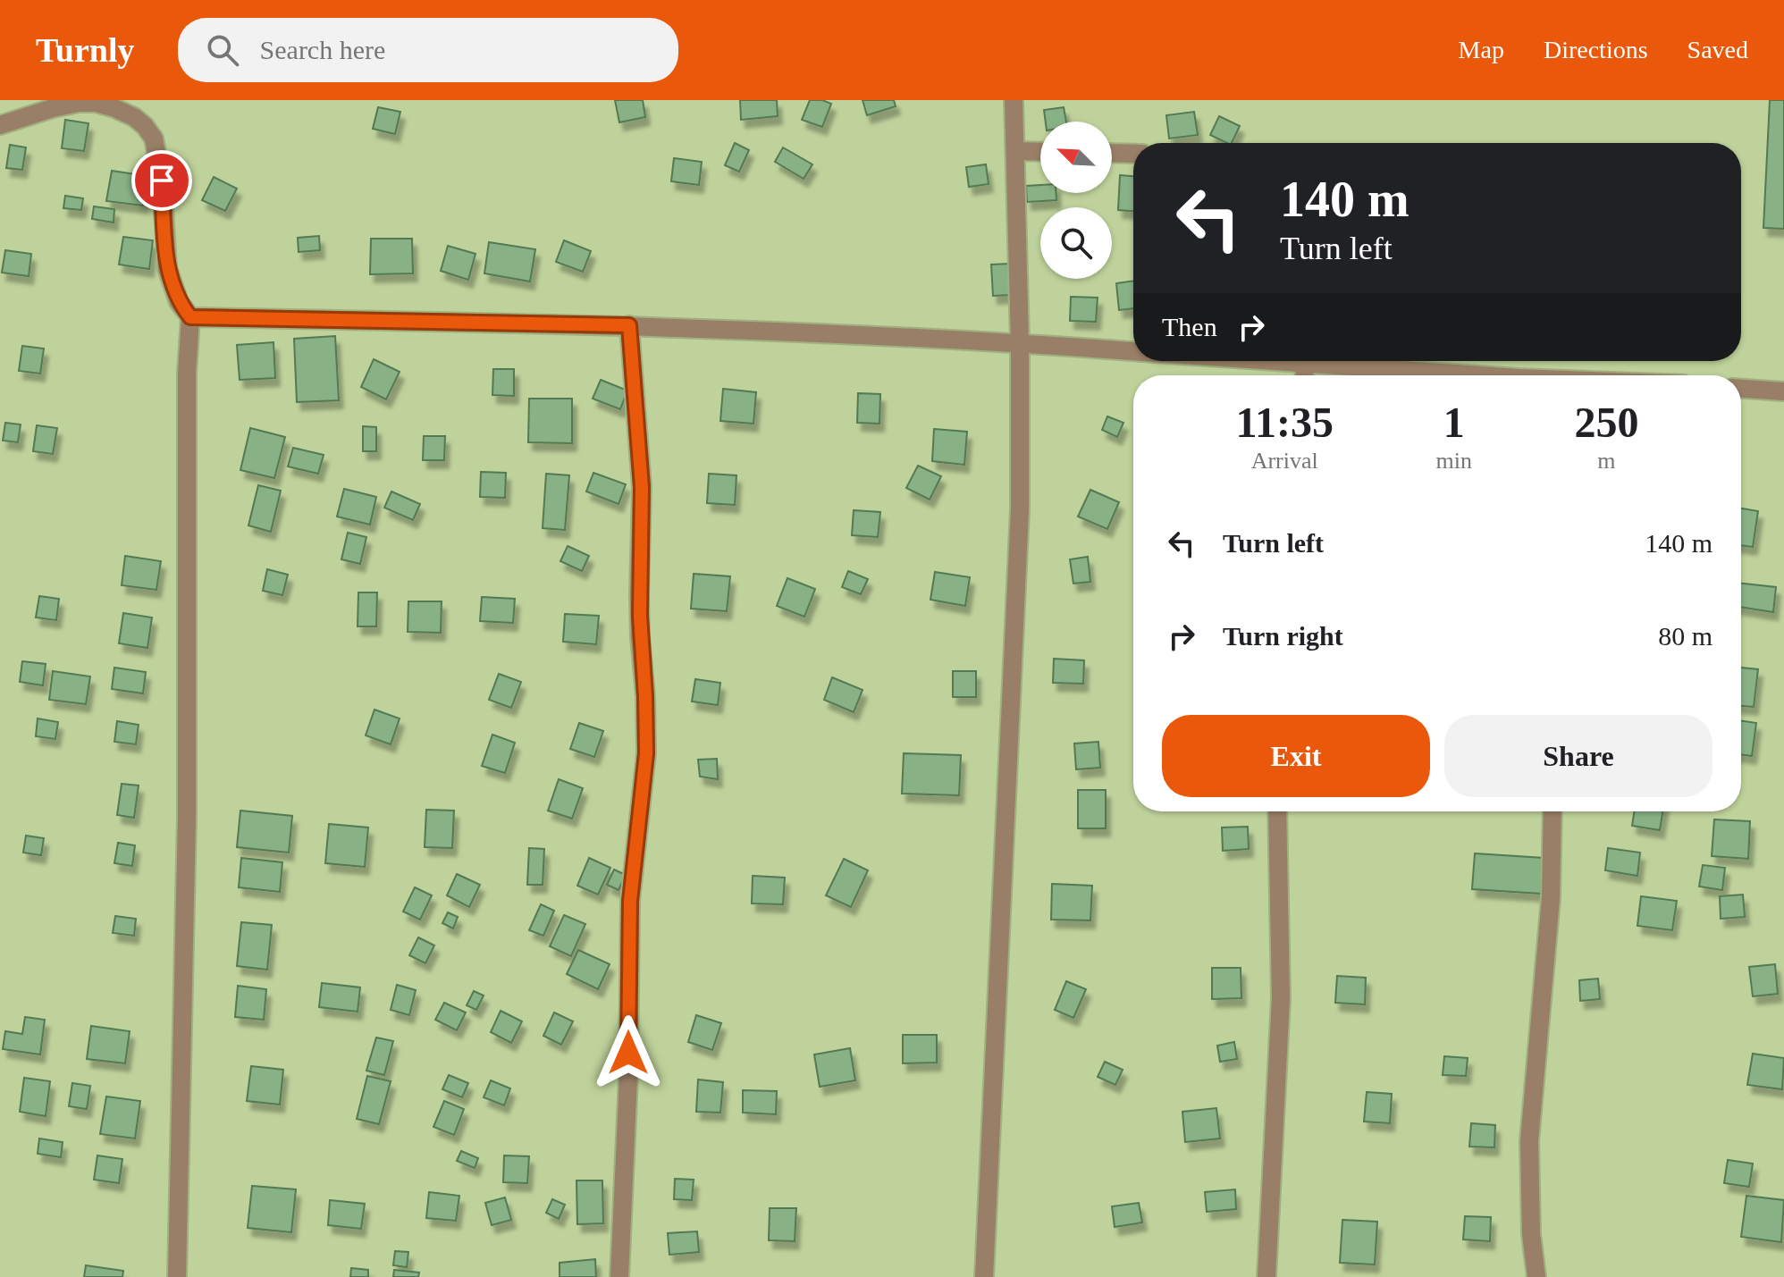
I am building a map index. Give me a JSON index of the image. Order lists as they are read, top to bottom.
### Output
{
  "north": "top left",
  "page": {
    "header": "Turnly",
    "search": "Search here",
    "nav": ["Map", "Directions", "Saved"],
    "turn": ["140 m", "Turn left"],
    "then": "Then",
    "eta": [
      "11:35",
      "Arrival",
      "1",
      "min",
      "250",
      "m"
    ],
    "list": [
      {
        "name": "Turn left",
        "value": "140 m"
      },
      {
        "name": "Turn right",
        "value": "80 m"
      }
    ],
    "buttons": ["Exit", "Share"]
  }
}
